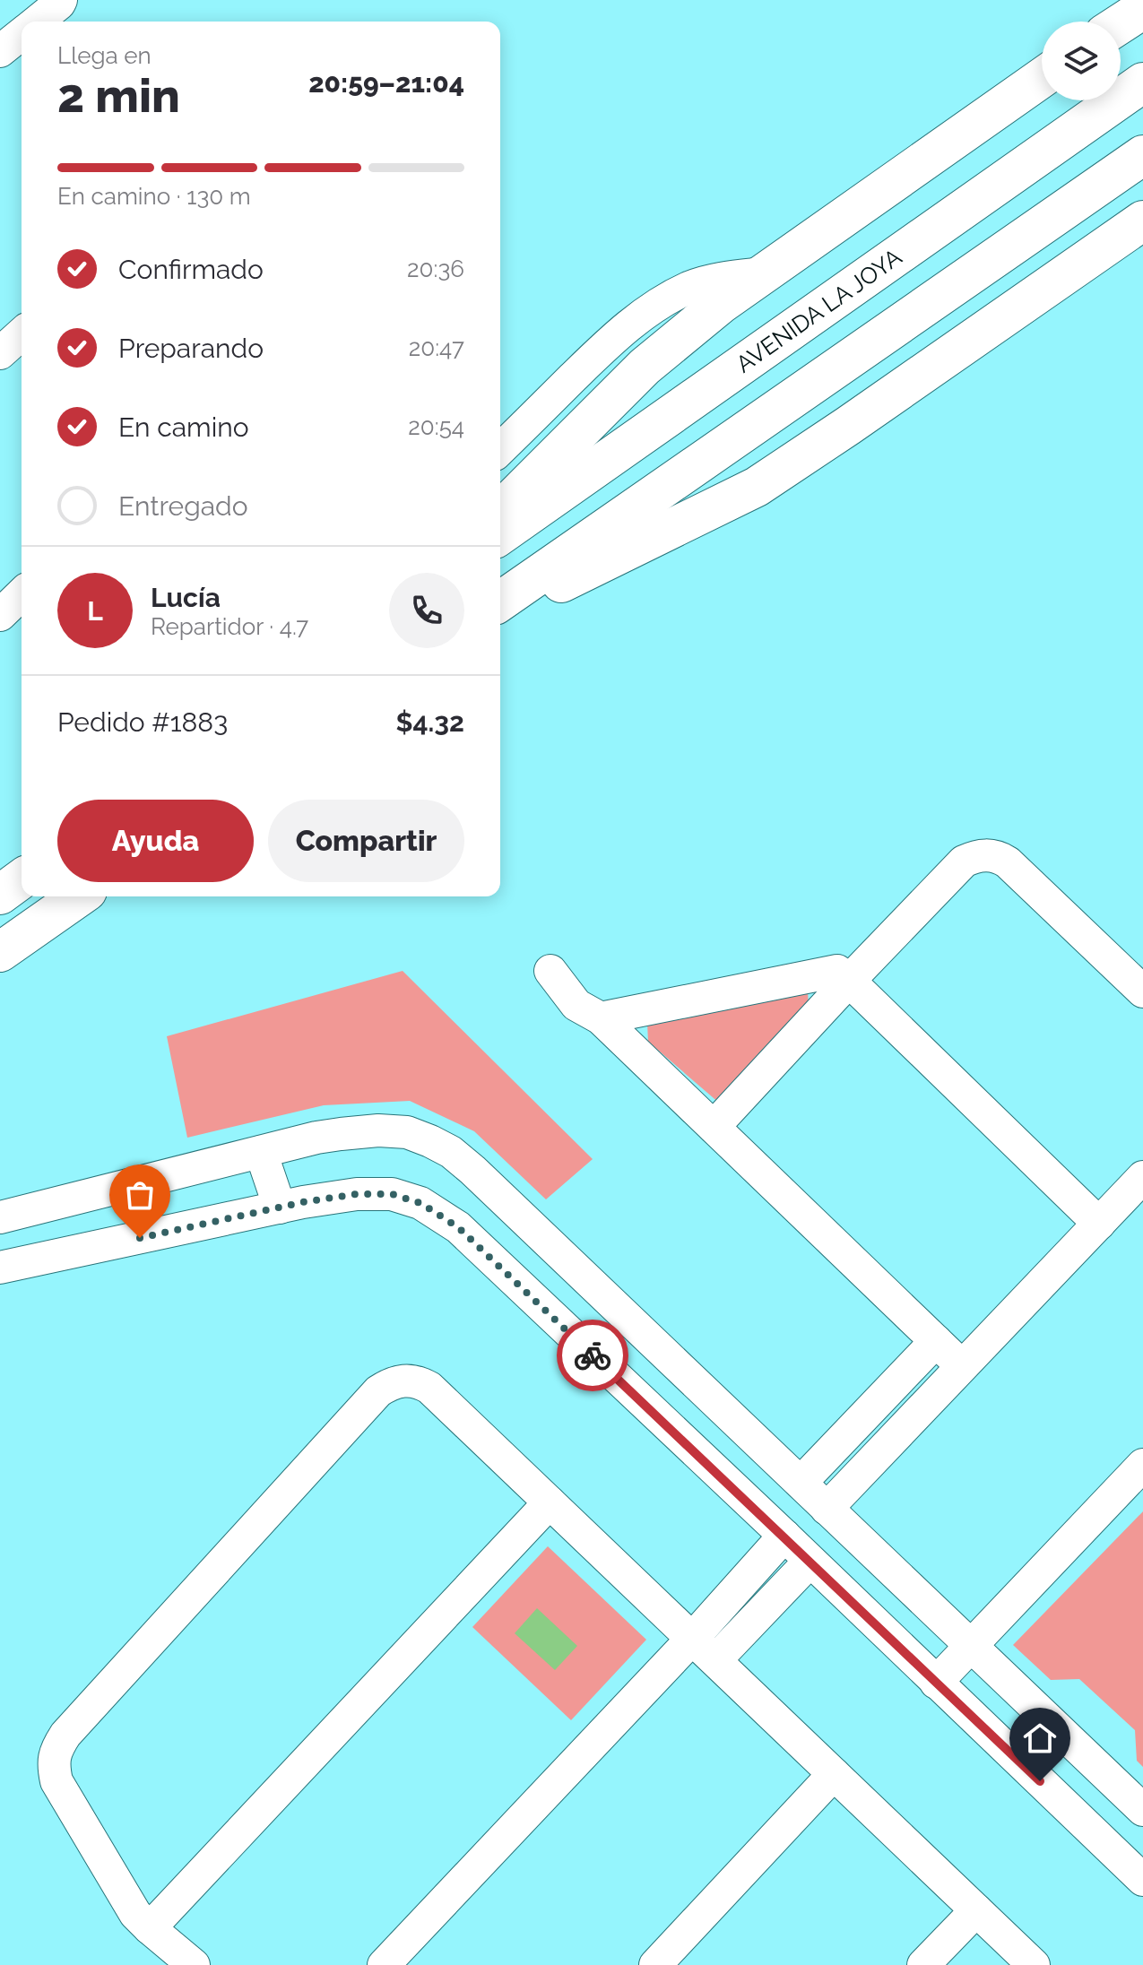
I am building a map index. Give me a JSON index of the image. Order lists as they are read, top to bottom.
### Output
{
  "streets": {
    "main road": ["AVENIDA LA JOYA"]
  },
  "page": {
    "heading": ["2 min", "Llega en", "20:59–21:04"],
    "panel": [
      "Lucía",
      "Repartidor · 4.7",
      "Pedido #1883",
      "$4.32"
    ],
    "bar": "En camino · 130 m",
    "list": [
      ["Confirmado", "20:36"],
      ["Preparando", "20:47"],
      ["En camino", "20:54"],
      "Entregado"
    ],
    "round": "L",
    "buttons": ["Ayuda", "Compartir"]
  }
}
